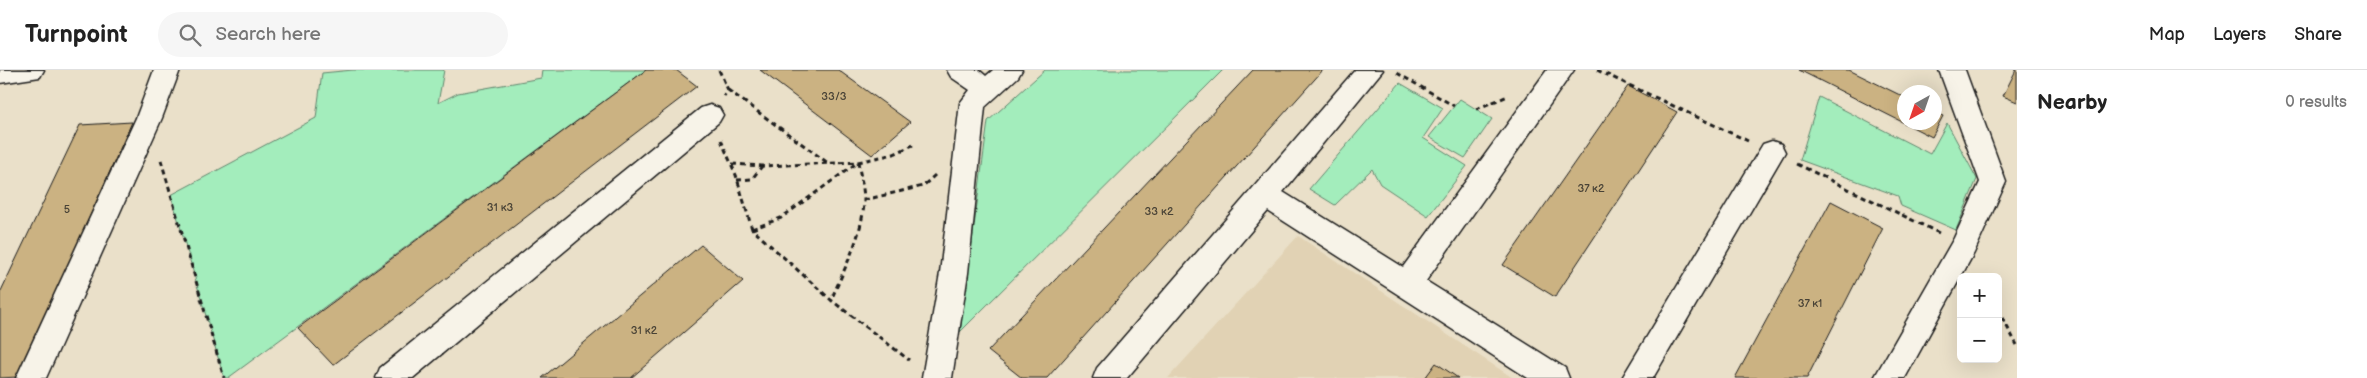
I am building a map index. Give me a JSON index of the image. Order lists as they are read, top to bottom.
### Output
{
  "house_numbers": [
    "33/3",
    "37 к2",
    "31 к3",
    "5",
    "33 к2",
    "37 к1",
    "31 к2"
  ],
  "north": "bottom left",
  "page": {
    "header": "Turnpoint",
    "search": "Search here",
    "nav": ["Map", "Layers", "Share"],
    "heading": ["Nearby", "0 results"],
    "map_buttons": ["+", "−"]
  }
}
